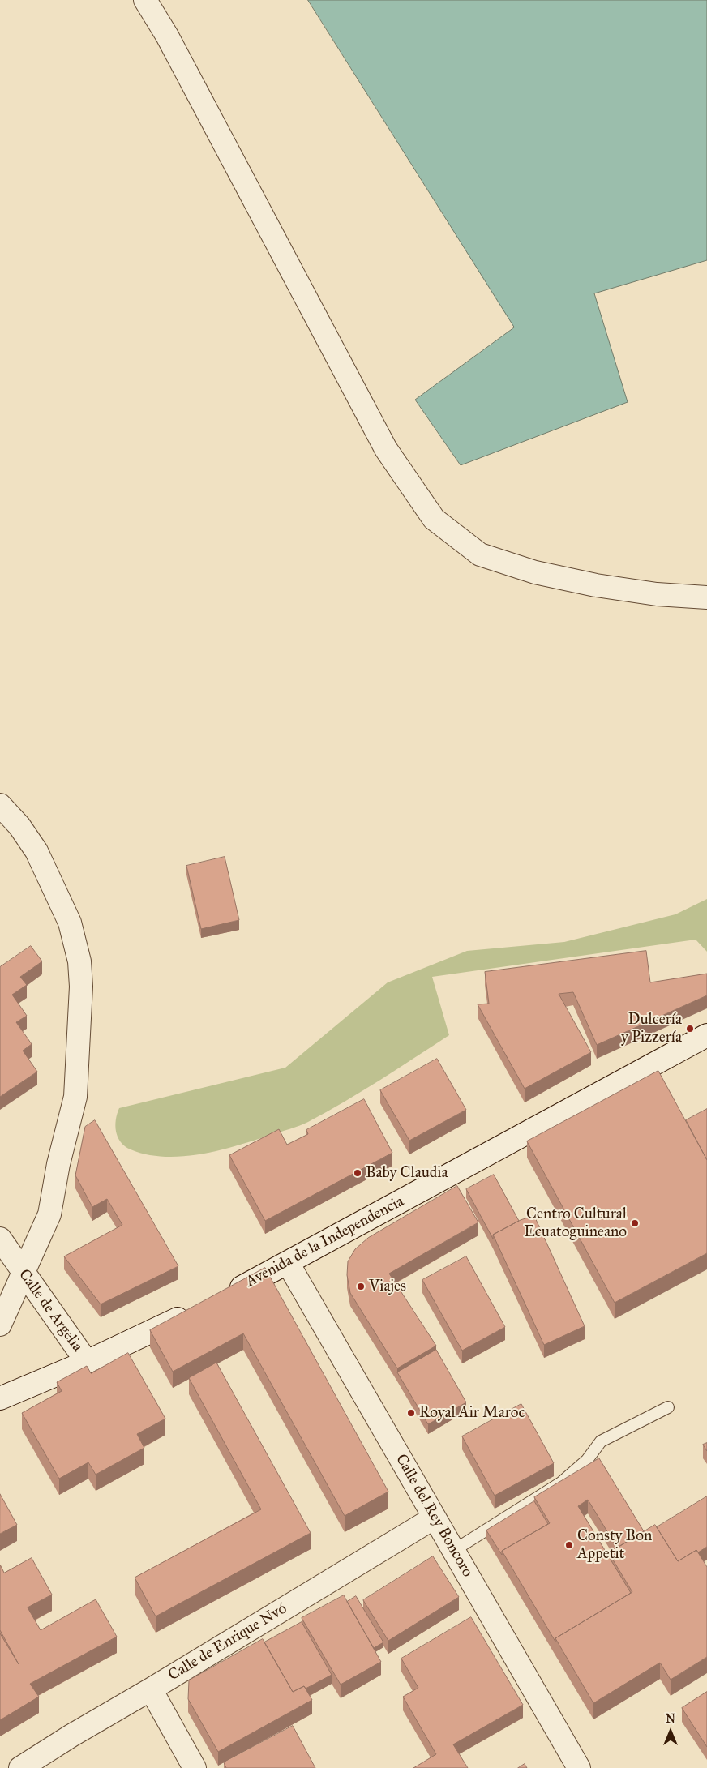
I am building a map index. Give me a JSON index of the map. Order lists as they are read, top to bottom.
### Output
{
  "streets": {
    "street": [
      "Avenida de la Independencia",
      "Calle de Argelia",
      "Calle del Rey Boncoro",
      "Calle de Enrique Nvó"
    ]
  },
  "crossings": [
    ["Avenida de la Independencia", "Calle del Rey Boncoro"],
    ["Calle del Rey Boncoro", "Calle de Enrique Nvó"]
  ],
  "places": [
    "Dulcería y Pizzería",
    "Baby Claudia",
    "Centro Cultural Ecuatoguineano",
    "Viajes",
    "Royal Air Maroc",
    "Consty Bon Appetit"
  ],
  "north": "top"
}
